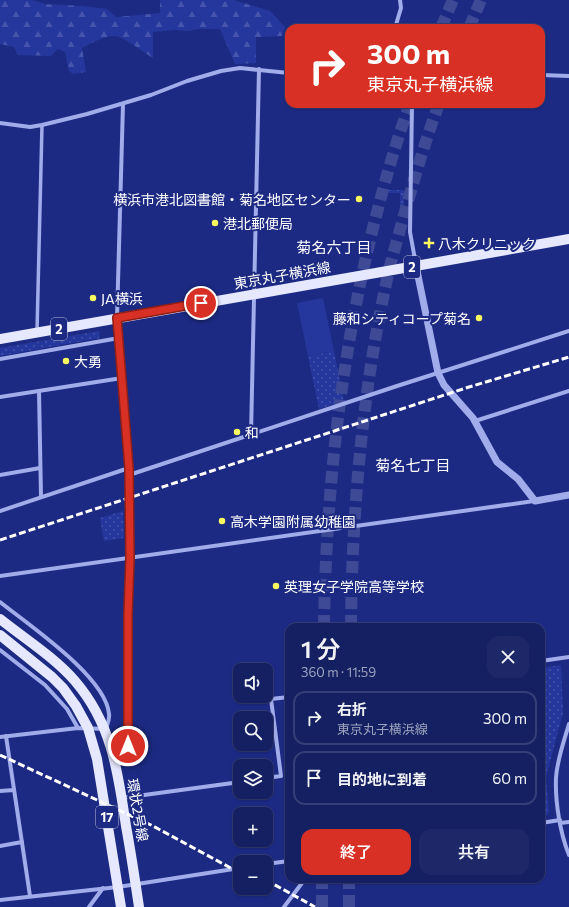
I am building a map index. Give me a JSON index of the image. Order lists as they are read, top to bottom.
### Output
{
  "streets": {
    "main road": [
      "2",
      "東京丸子横浜線",
      "環状2号線",
      "17"
    ]
  },
  "districts": ["菊名六丁目", "菊名七丁目"],
  "places": {
    "other": [
      "横浜市港北図書館・菊名地区センター",
      "港北郵便局",
      "JA横浜",
      "藤和シティコープ菊名",
      "大勇",
      "和",
      "高木学園附属幼稚園",
      "英理女子学院高等学校"
    ],
    "health": ["八木クリニック"]
  },
  "page": {
    "turn": ["300 m", "東京丸子横浜線"],
    "heading": ["1 分", "360 m · 11:59"],
    "map_buttons": ["+", "−"],
    "list": [
      {
        "name": "右折",
        "note": "東京丸子横浜線",
        "value": "300 m"
      },
      {
        "name": "目的地に到着",
        "value": "60 m"
      }
    ],
    "buttons": ["終了", "共有"]
  }
}
